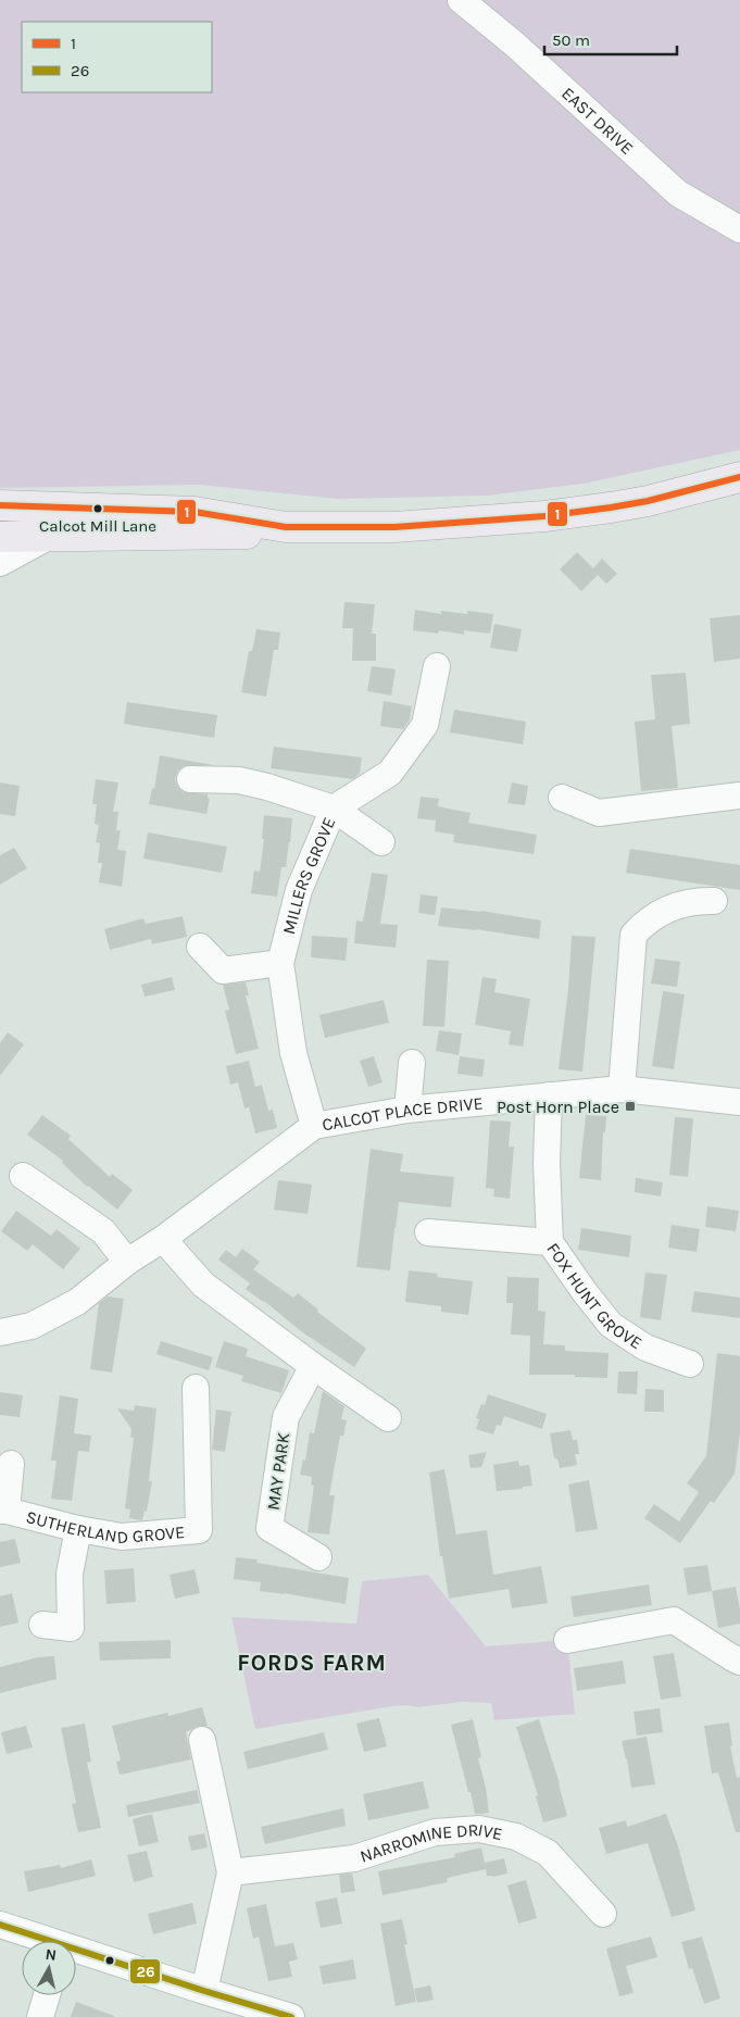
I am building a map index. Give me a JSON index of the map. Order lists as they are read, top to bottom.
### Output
{
  "streets": {
    "street": [
      "EAST DRIVE",
      "MILLERS GROVE",
      "CALCOT PLACE DRIVE",
      "FOX HUNT GROVE",
      "MAY PARK",
      "SUTHERLAND GROVE",
      "NARROMINE DRIVE"
    ]
  },
  "crossings": [
    ["MILLERS GROVE", "CALCOT PLACE DRIVE"],
    ["CALCOT PLACE DRIVE", "FOX HUNT GROVE"]
  ],
  "districts": ["FORDS FARM"],
  "places": {
    "other": ["Calcot Mill Lane"],
    "transit": ["Post Horn Place"]
  },
  "lines": ["transit line 1", "transit line 26"],
  "legend": ["1", "26"],
  "scale_bar": "50 m",
  "north": "top"
}
